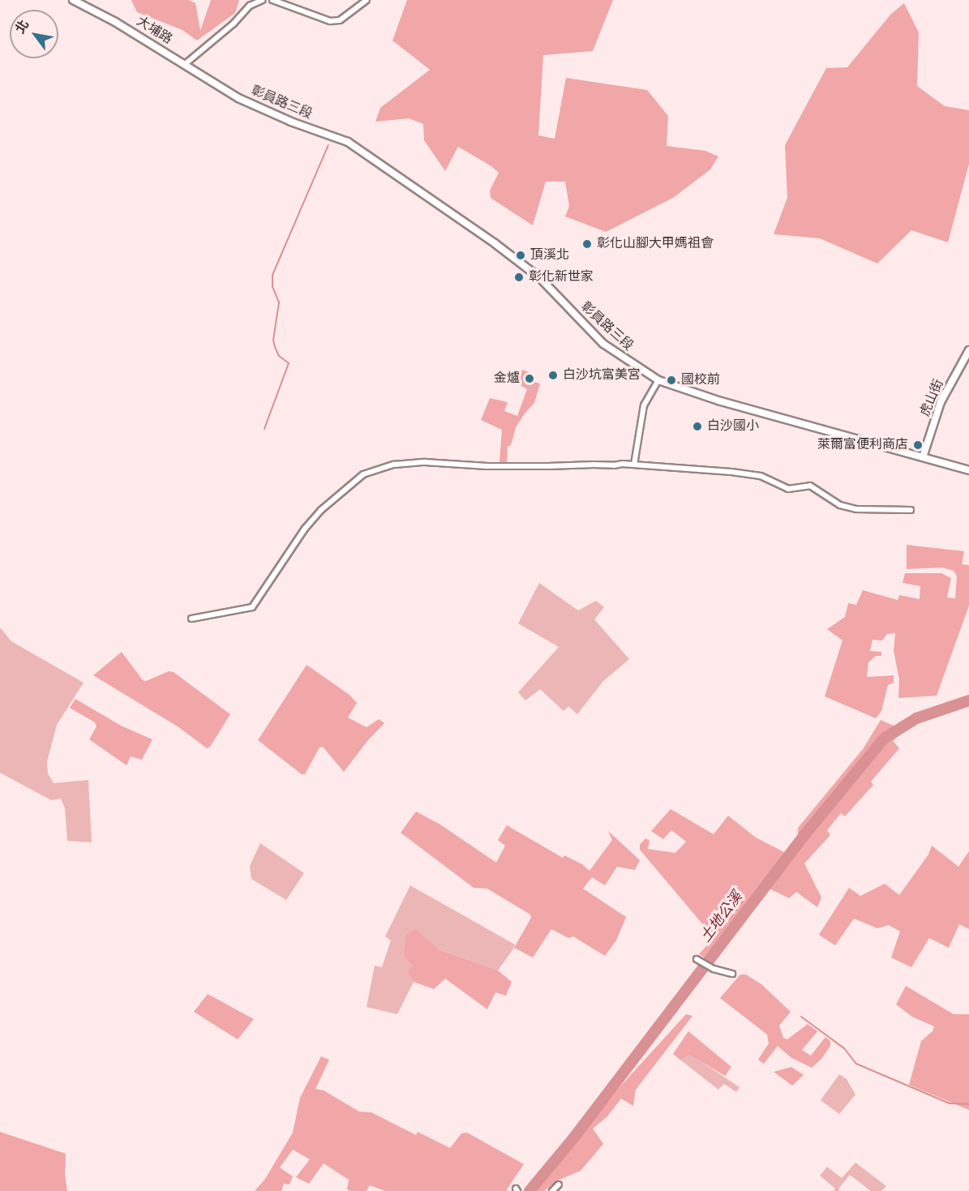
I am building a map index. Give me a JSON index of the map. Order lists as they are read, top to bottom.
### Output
{
  "streets": {
    "main road": ["大埔路", "彰員路三段"],
    "street": ["虎山街"]
  },
  "crossings": [
    ["大埔路", "彰員路三段"],
    ["彰員路三段", "虎山街"]
  ],
  "water": ["土地公溪"],
  "places": [
    "彰化山腳大甲媽祖會",
    "頂溪北",
    "彰化新世家",
    "白沙坑富美宮",
    "金爐",
    "國校前",
    "白沙國小",
    "萊爾富便利商店"
  ],
  "north": "top left"
}
